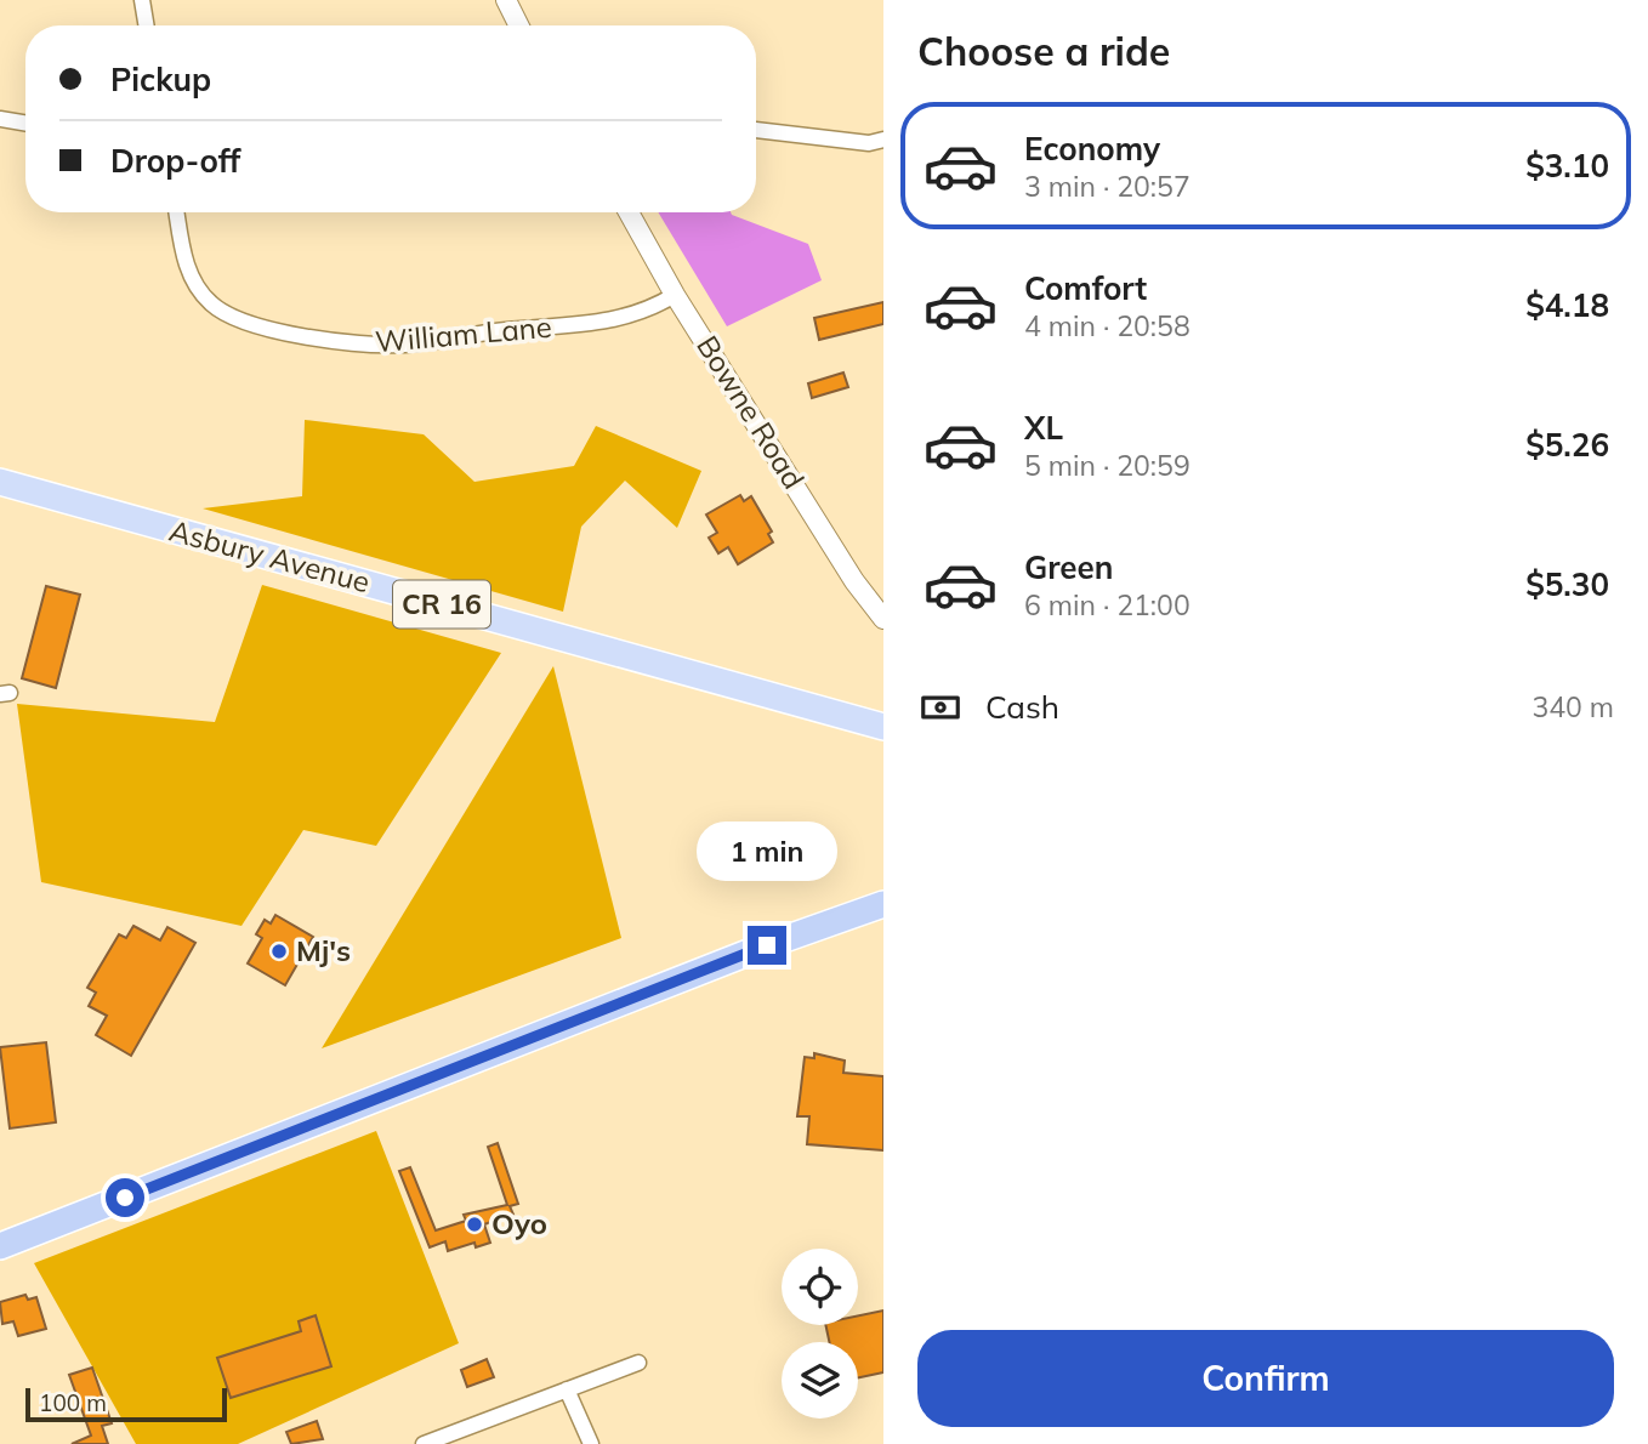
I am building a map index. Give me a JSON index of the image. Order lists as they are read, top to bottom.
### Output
{
  "streets": {
    "main road": ["Asbury Avenue", "CR 16"],
    "street": ["William Lane", "Bowne Road"]
  },
  "crossings": [
    ["William Lane", "Bowne Road"]
  ],
  "places": ["Mj's", "Oyo"],
  "scale_bar": "100 m",
  "page": {
    "heading": "Choose a ride",
    "banner": ["Pickup", "Drop-off"],
    "list": [
      {
        "name": "Economy",
        "note": "3 min · 20:57",
        "value": "$3.10"
      },
      {
        "name": "Comfort",
        "note": "4 min · 20:58",
        "value": "$4.18"
      },
      {
        "name": "XL",
        "note": "5 min · 20:59",
        "value": "$5.26"
      },
      {
        "name": "Green",
        "note": "6 min · 21:00",
        "value": "$5.30"
      }
    ],
    "pay": ["Cash", "340 m"],
    "bubble": "1 min",
    "buttons": "Confirm",
    "scale": "100 m"
  }
}
